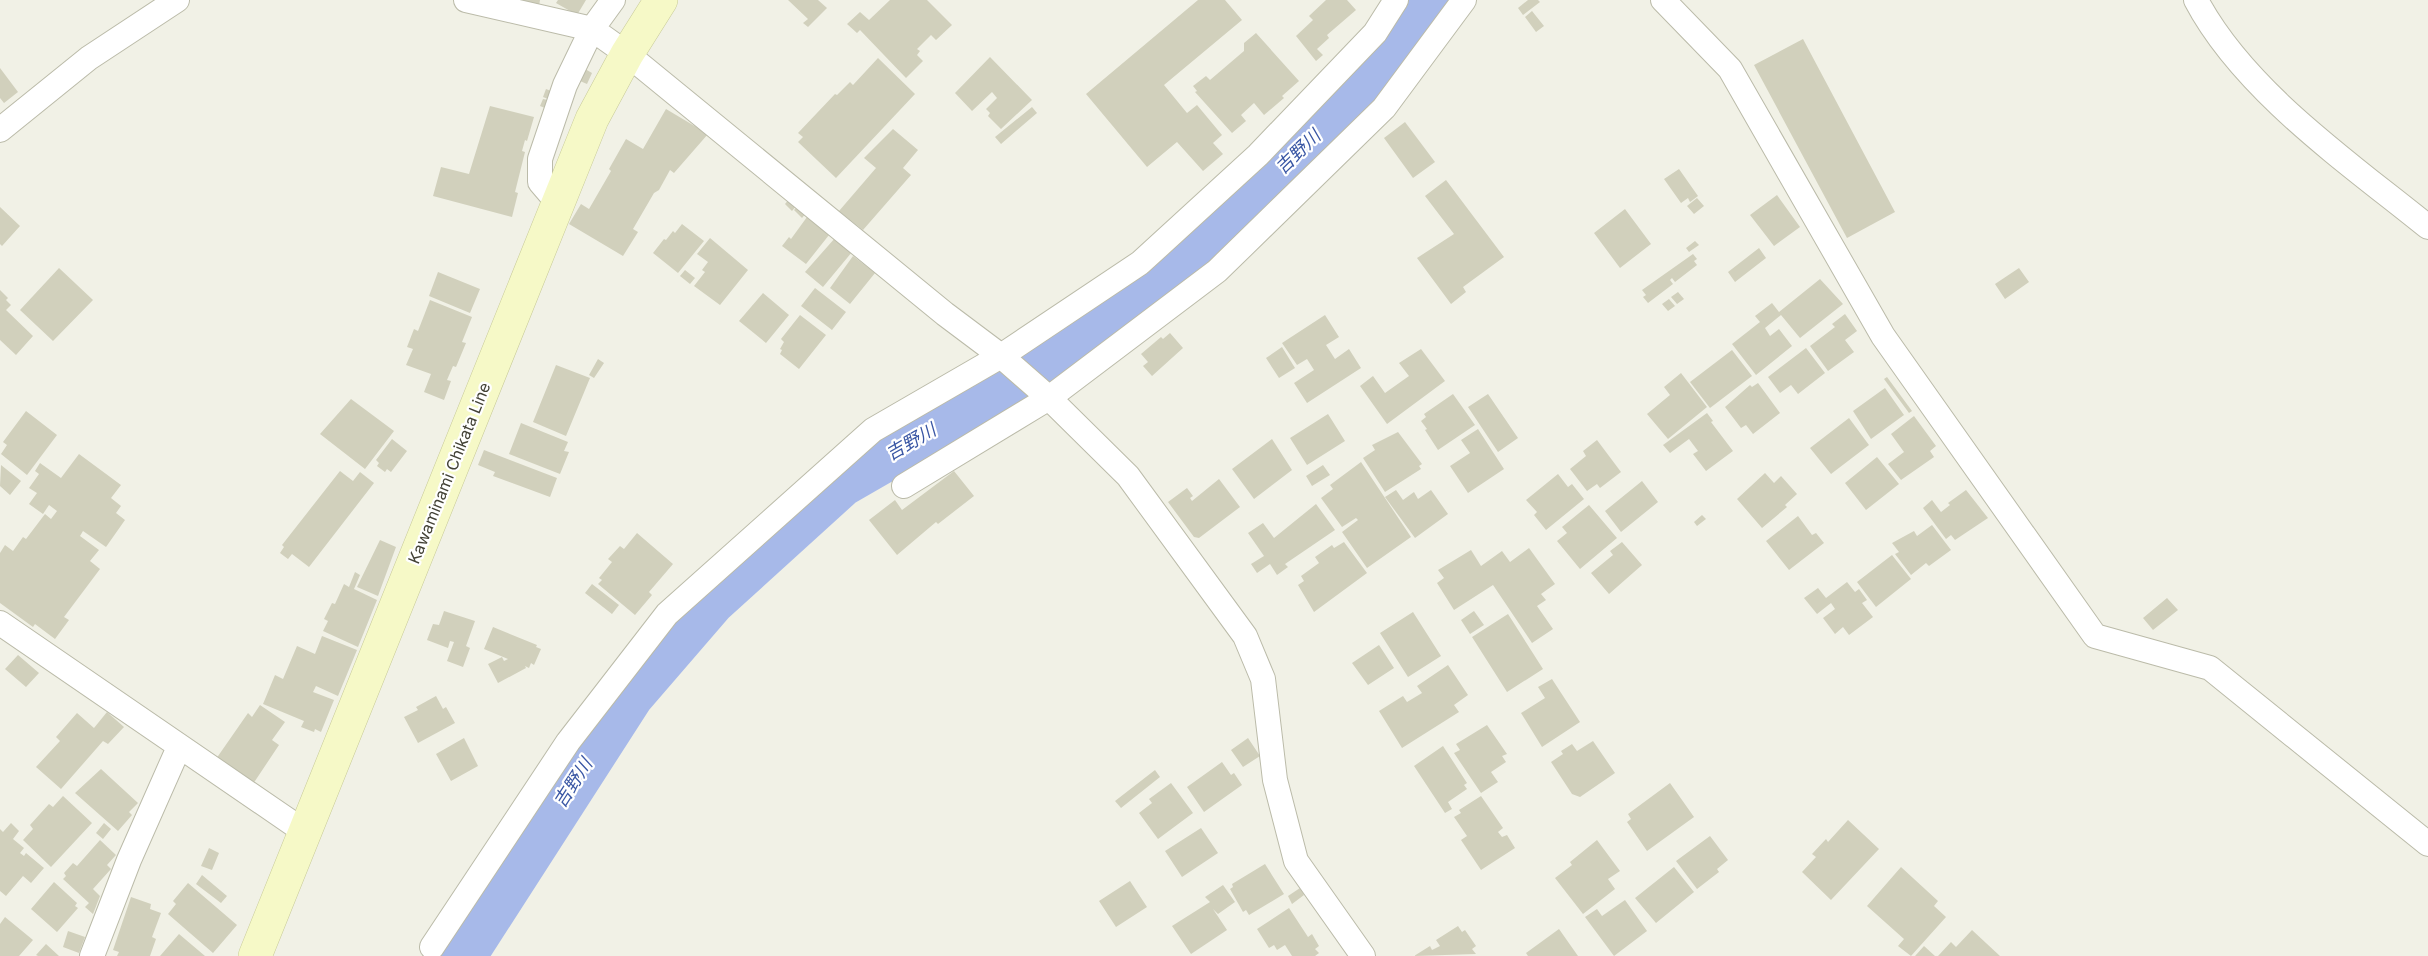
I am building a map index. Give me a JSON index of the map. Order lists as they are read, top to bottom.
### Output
{
  "streets": {
    "main road": ["Kawaminami Chikata Line"]
  },
  "water": ["吉野川"]
}
